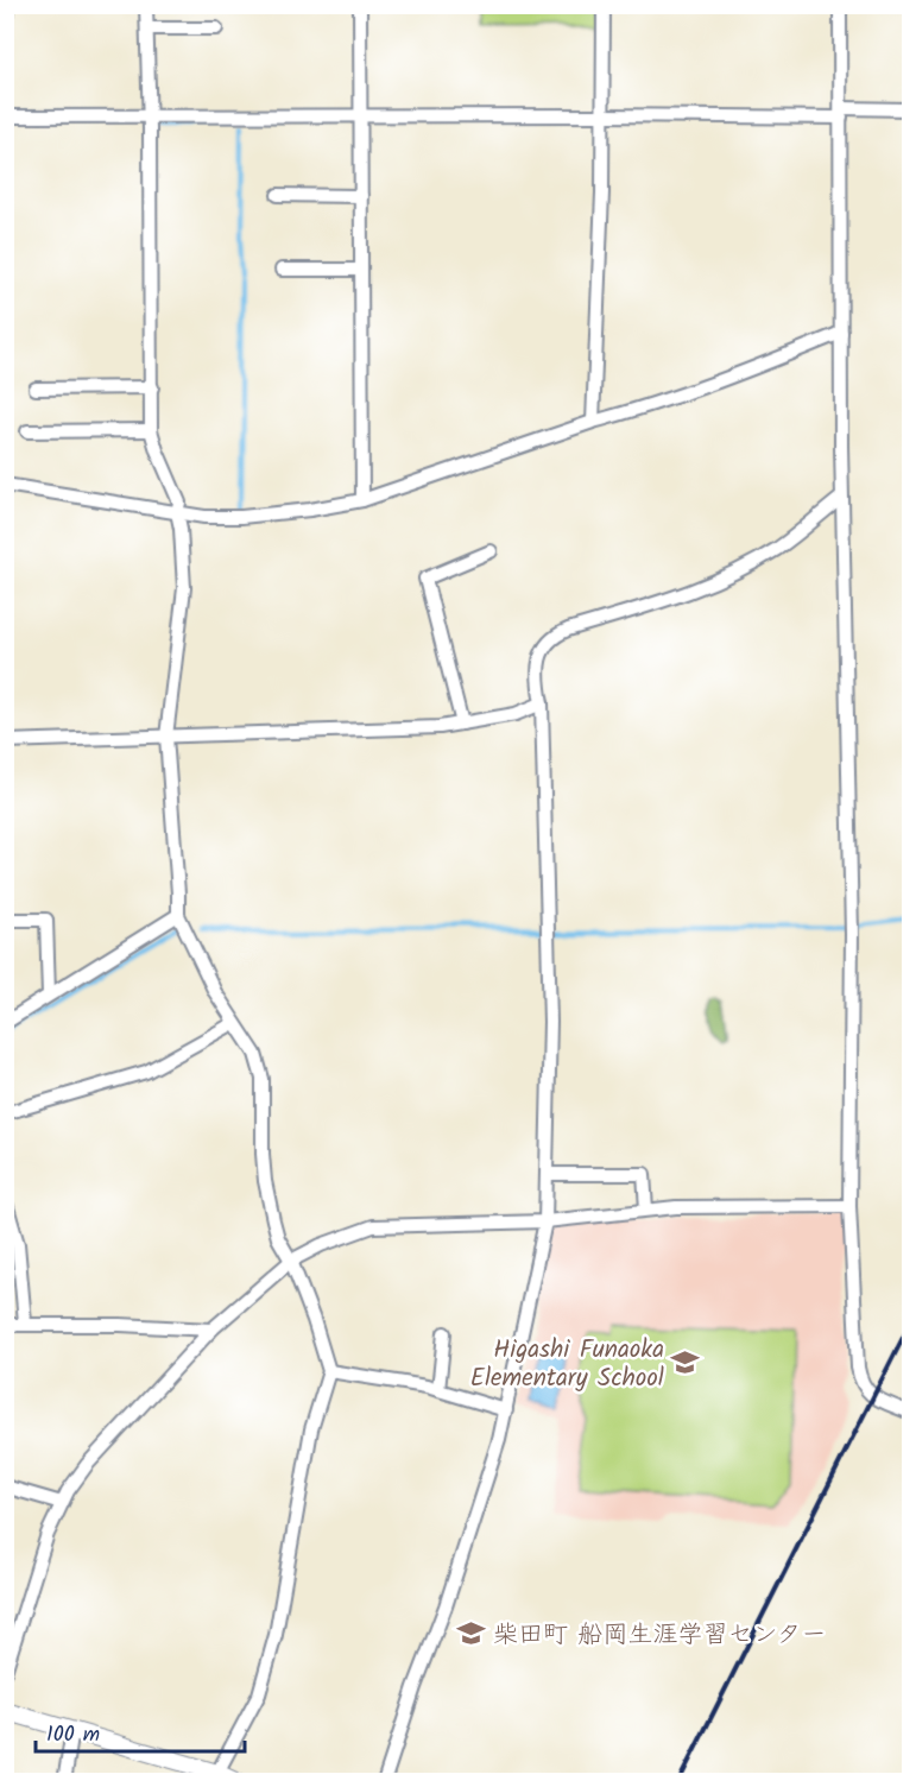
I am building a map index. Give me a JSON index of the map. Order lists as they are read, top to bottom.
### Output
{
  "places": {
    "school or university": ["Higashi Funaoka Elementary School", "柴田町 船岡生涯学習センター"]
  },
  "scale_bar": "100 m"
}
